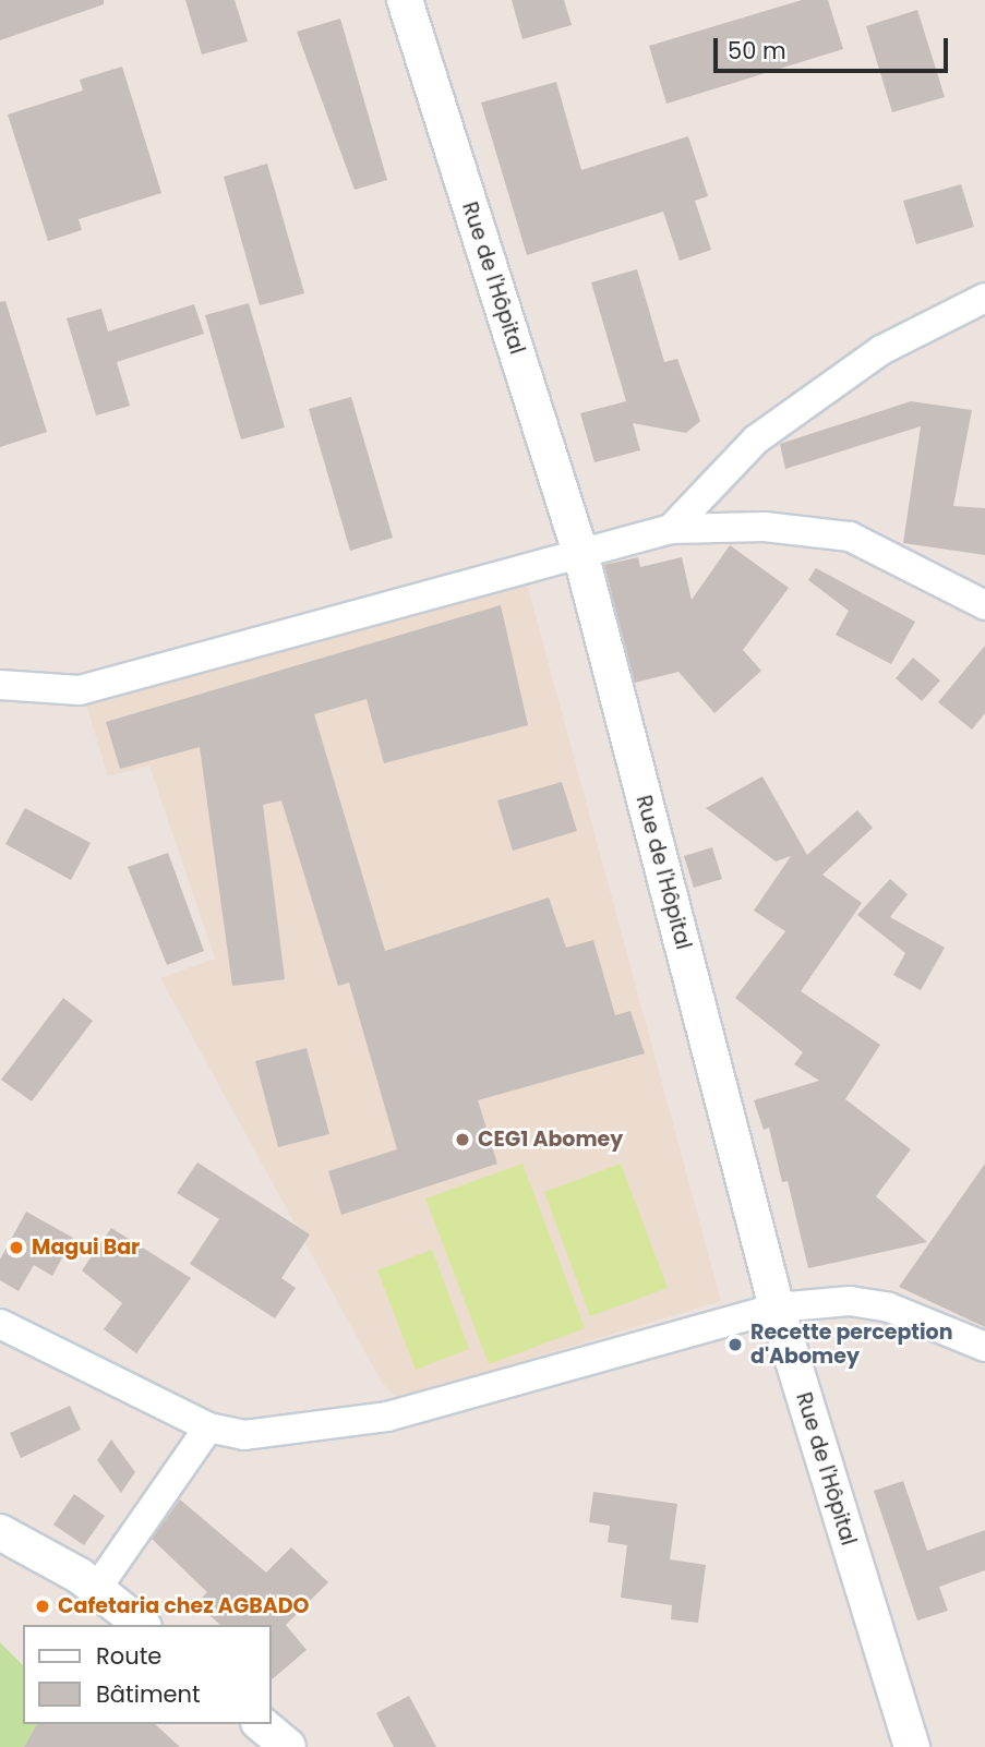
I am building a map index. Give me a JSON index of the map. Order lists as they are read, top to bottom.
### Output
{
  "streets": {
    "street": ["Rue de l'Hôpital"]
  },
  "places": [
    "CEG1 Abomey",
    "Magui Bar",
    "Recette perception d'Abomey",
    "Cafetaria chez AGBADO"
  ],
  "legend": ["Route", "Bâtiment"],
  "scale_bar": "50 m"
}
